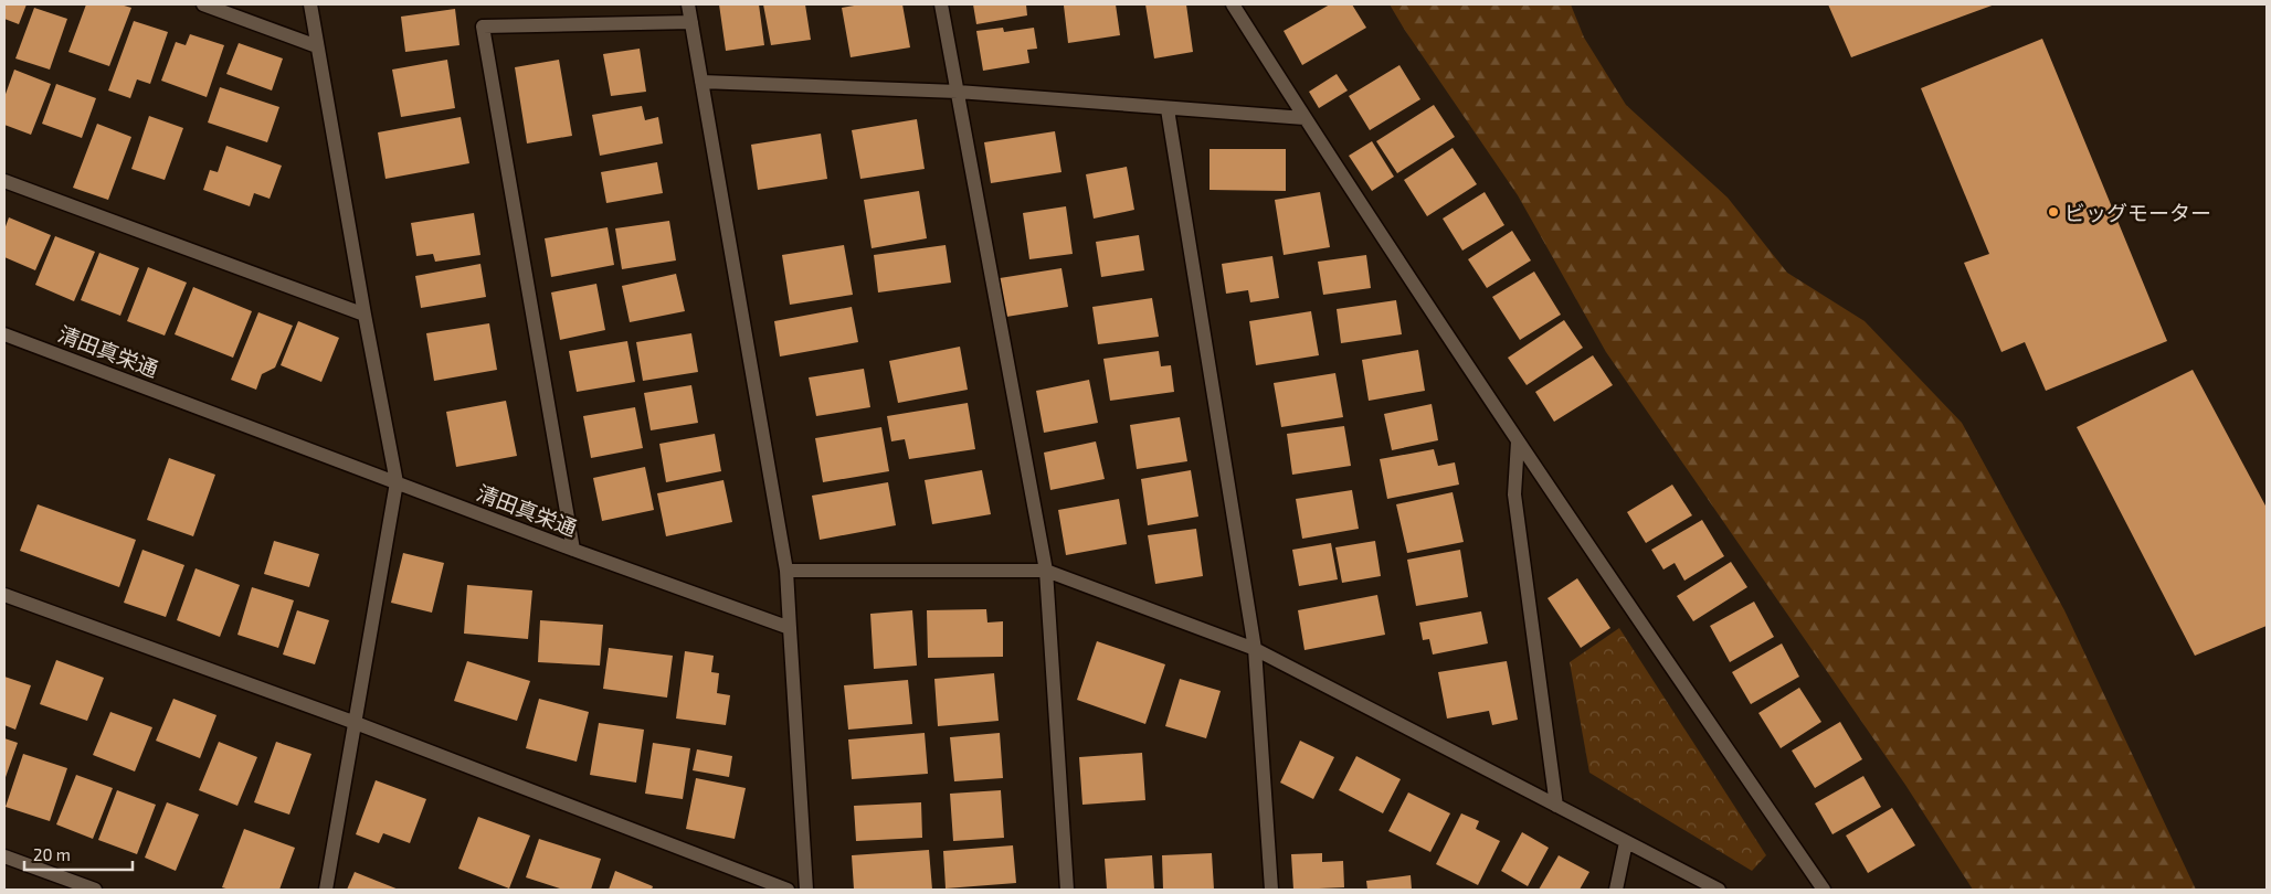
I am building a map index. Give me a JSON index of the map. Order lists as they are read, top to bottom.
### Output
{
  "streets": {
    "street": ["清田真栄通"]
  },
  "places": ["ビッグモーター"],
  "scale_bar": "20 m"
}
